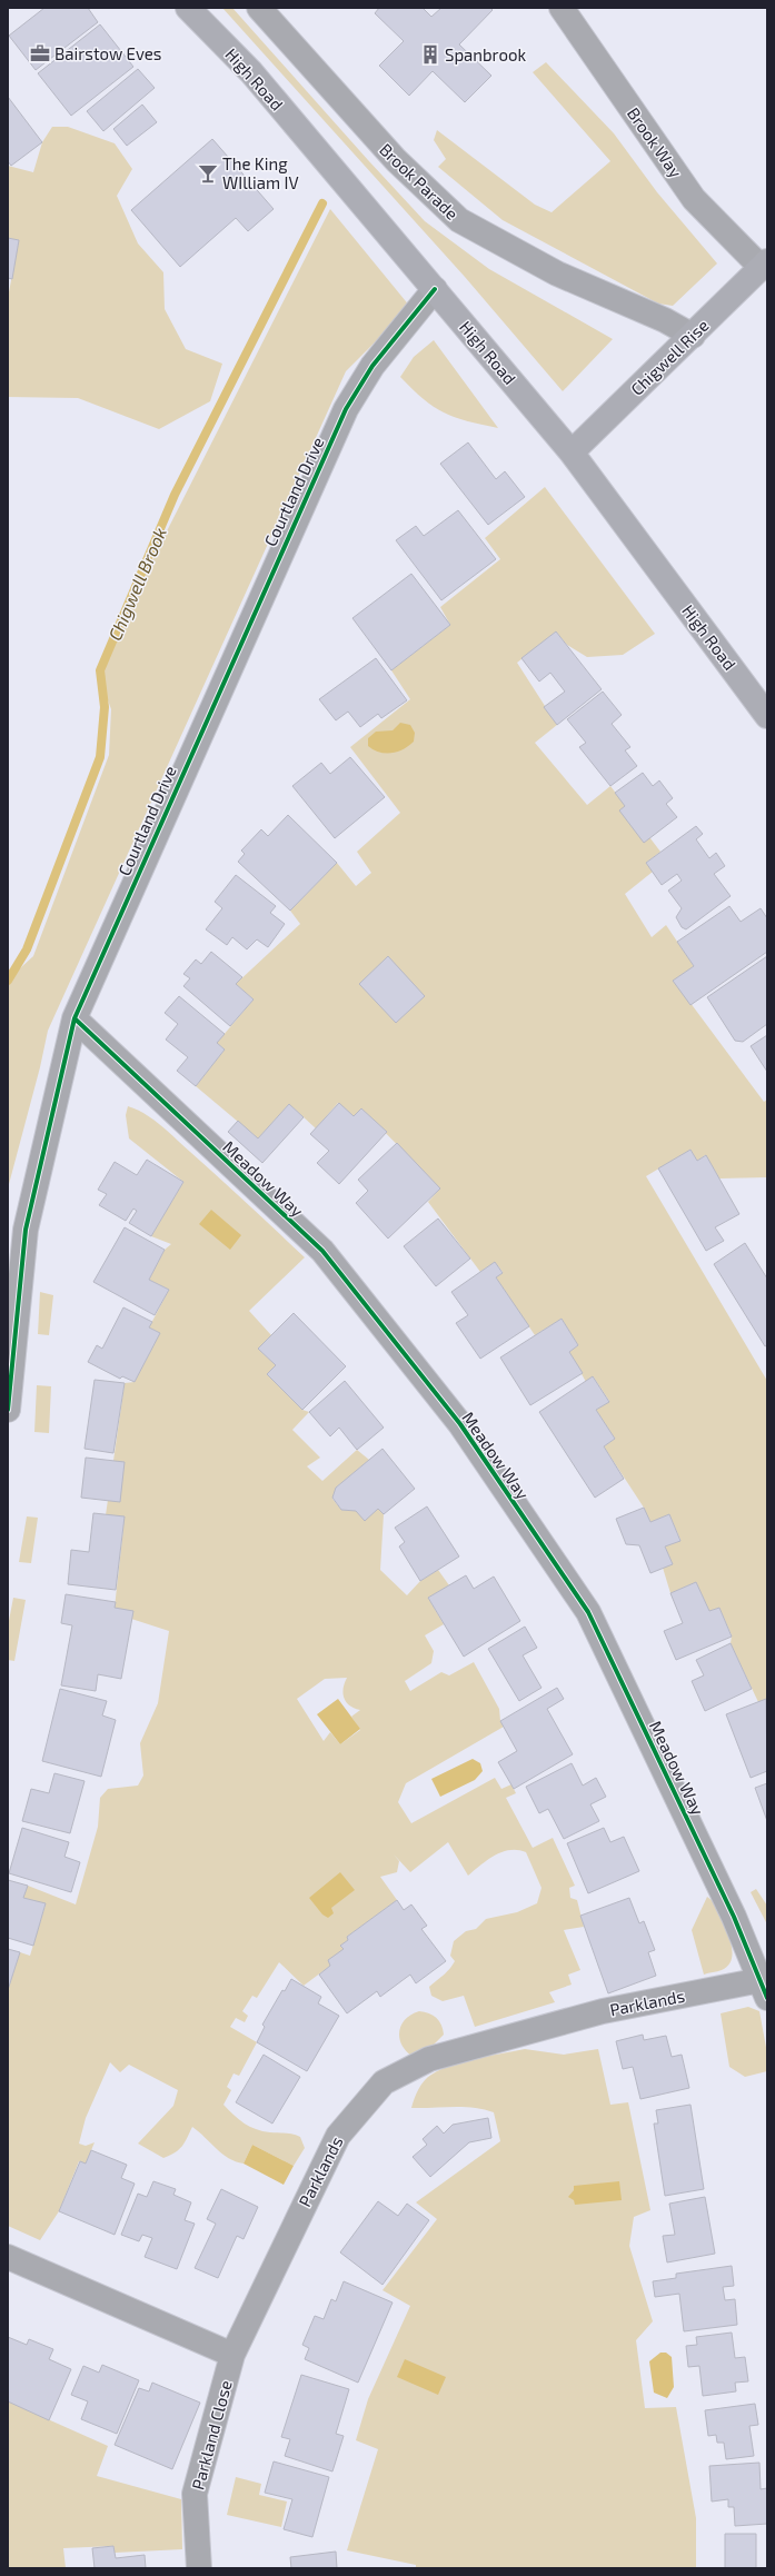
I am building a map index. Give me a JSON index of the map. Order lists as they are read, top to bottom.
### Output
{
  "streets": {
    "main road": ["High Road", "Chigwell Rise"],
    "street": [
      "Brook Way",
      "Brook Parade",
      "Courtland Drive",
      "Meadow Way",
      "Parklands",
      "Parkland Close"
    ]
  },
  "crossings": [
    ["High Road", "Chigwell Rise"],
    ["High Road", "Courtland Drive"],
    ["Brook Way", "Chigwell Rise"],
    ["Brook Parade", "Chigwell Rise"],
    ["Courtland Drive", "Meadow Way"],
    ["Meadow Way", "Parklands"],
    ["Parklands", "Parkland Close"]
  ],
  "water": ["Chigwell Brook"],
  "places": {
    "office": ["Bairstow Eves"],
    "building": ["Spanbrook"],
    "bar": ["The King WIlliam IV"]
  }
}
